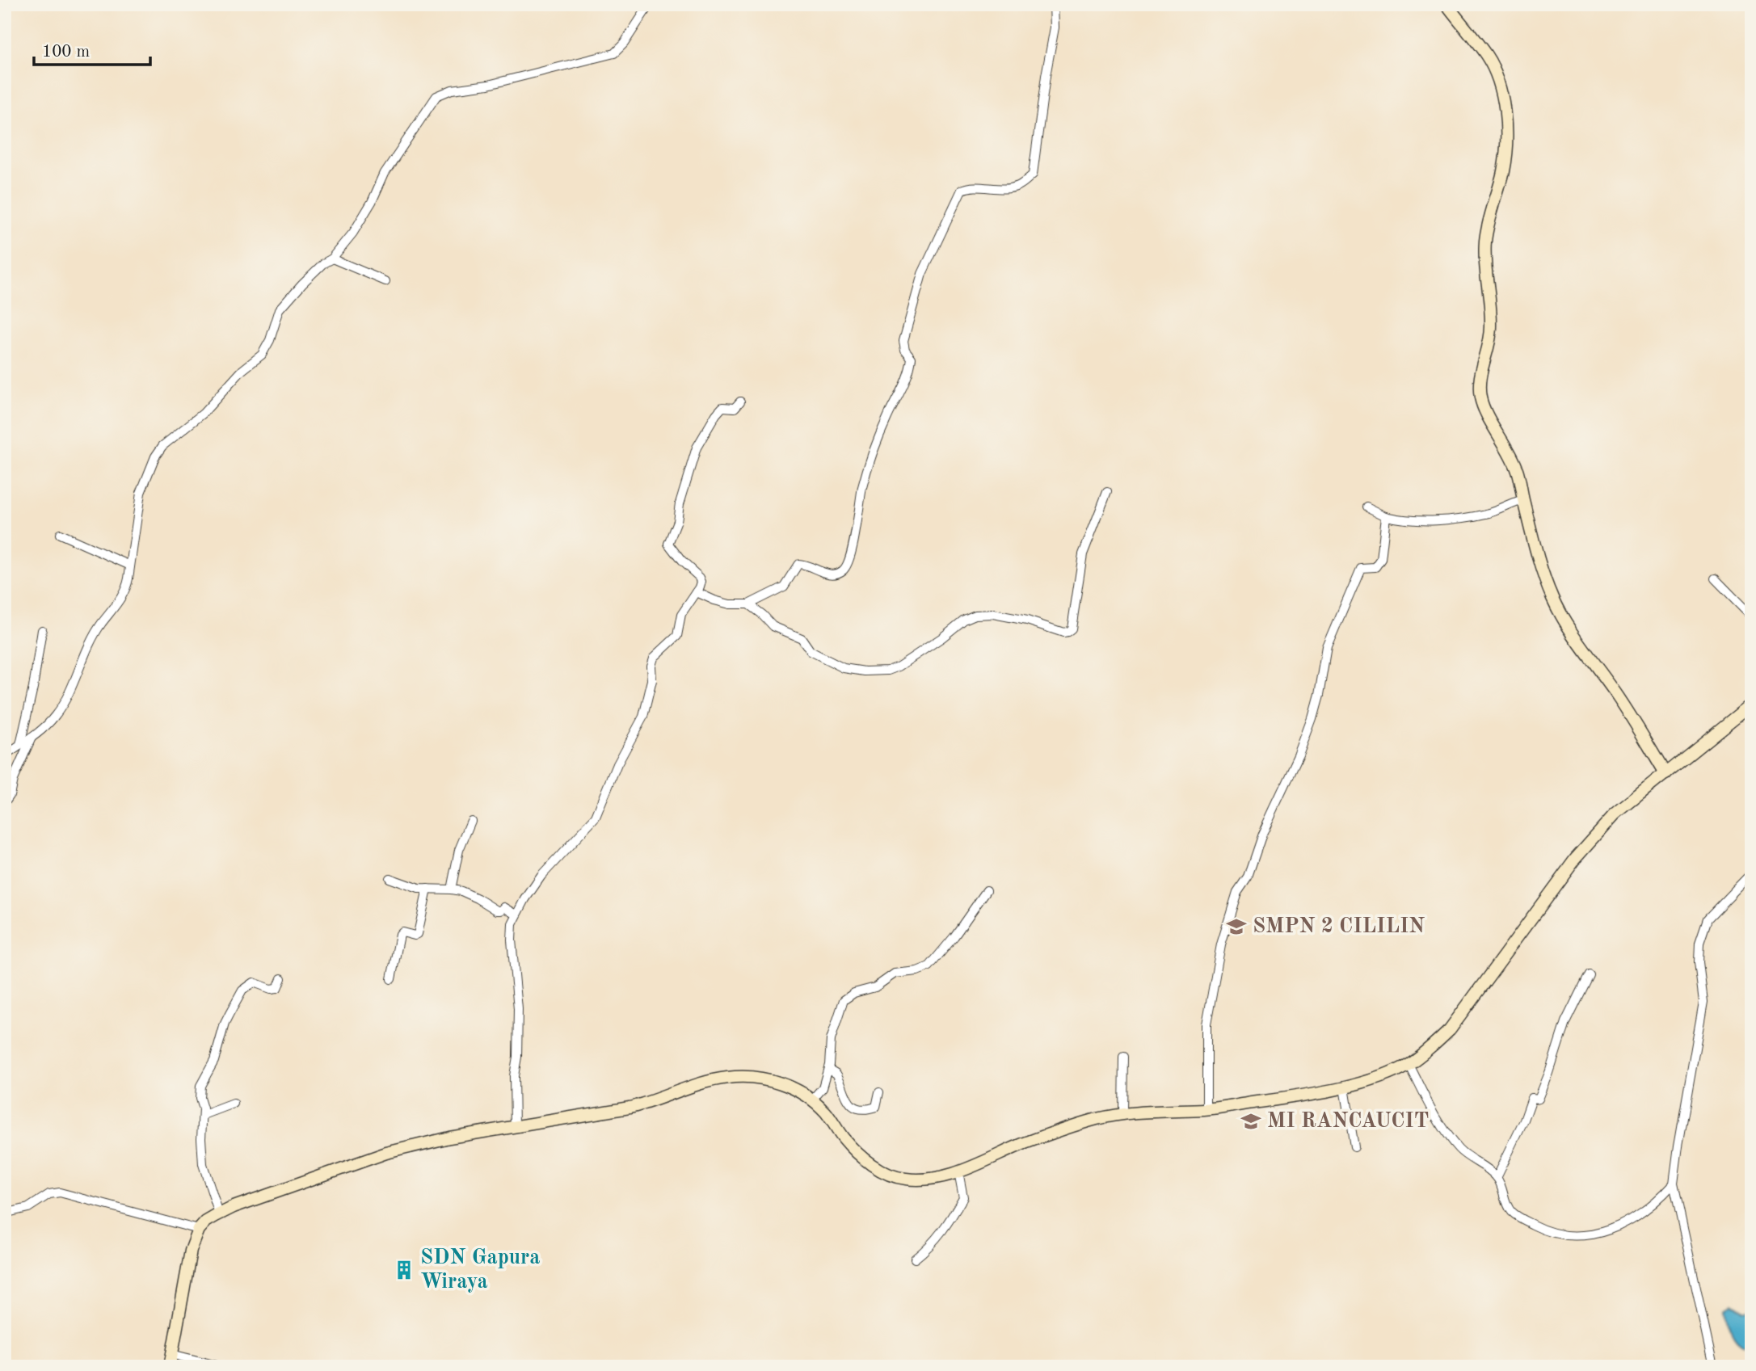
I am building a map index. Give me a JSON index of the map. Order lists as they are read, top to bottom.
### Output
{
  "places": {
    "school or university": ["SMPN 2 CILILIN", "MI RANCAUCIT"],
    "building": ["SDN Gapura Wiraya"]
  },
  "scale_bar": "100 m"
}
